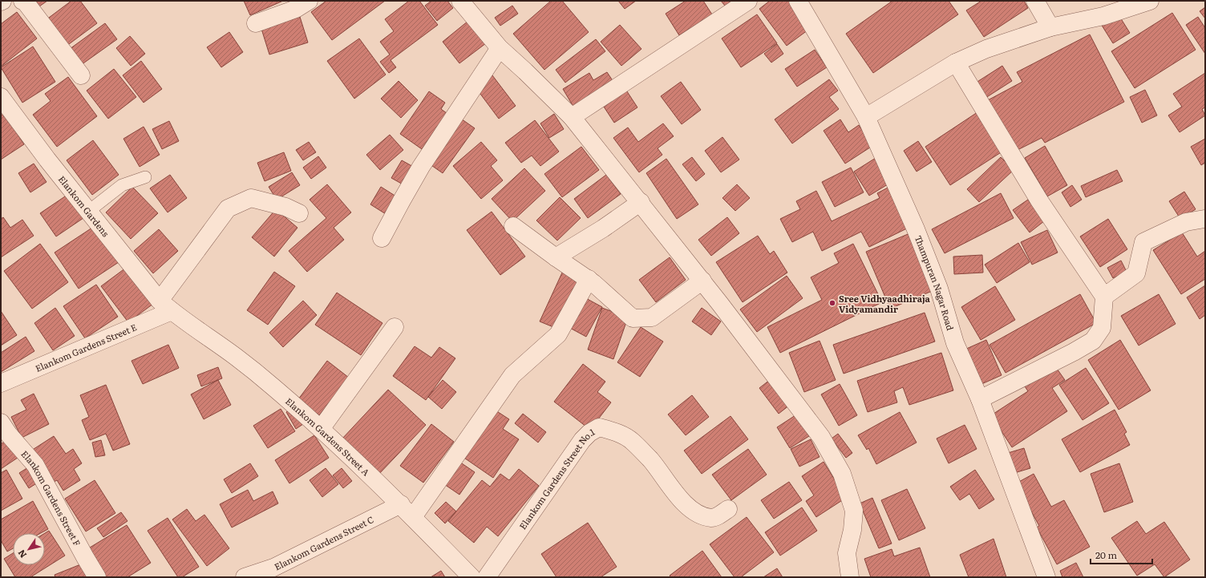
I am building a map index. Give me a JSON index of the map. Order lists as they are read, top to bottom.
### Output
{
  "streets": {
    "street": [
      "Elankom Gardens",
      "Thampuran Nagar Road",
      "Elankom Gardens Street E",
      "Elankom Gardens Street A",
      "Elankom Gardens Street No.1",
      "Elankom Gardens Street F",
      "Elankom Gardens Street C"
    ]
  },
  "crossings": [
    ["Elankom Gardens", "Elankom Gardens Street E"],
    ["Elankom Gardens", "Elankom Gardens Street A"],
    ["Elankom Gardens Street E", "Elankom Gardens Street A"],
    ["Elankom Gardens Street A", "Elankom Gardens Street C"]
  ],
  "places": ["Sree Vidhyaadhiraja Vidyamandir"],
  "scale_bar": "20 m",
  "north": "bottom left"
}
